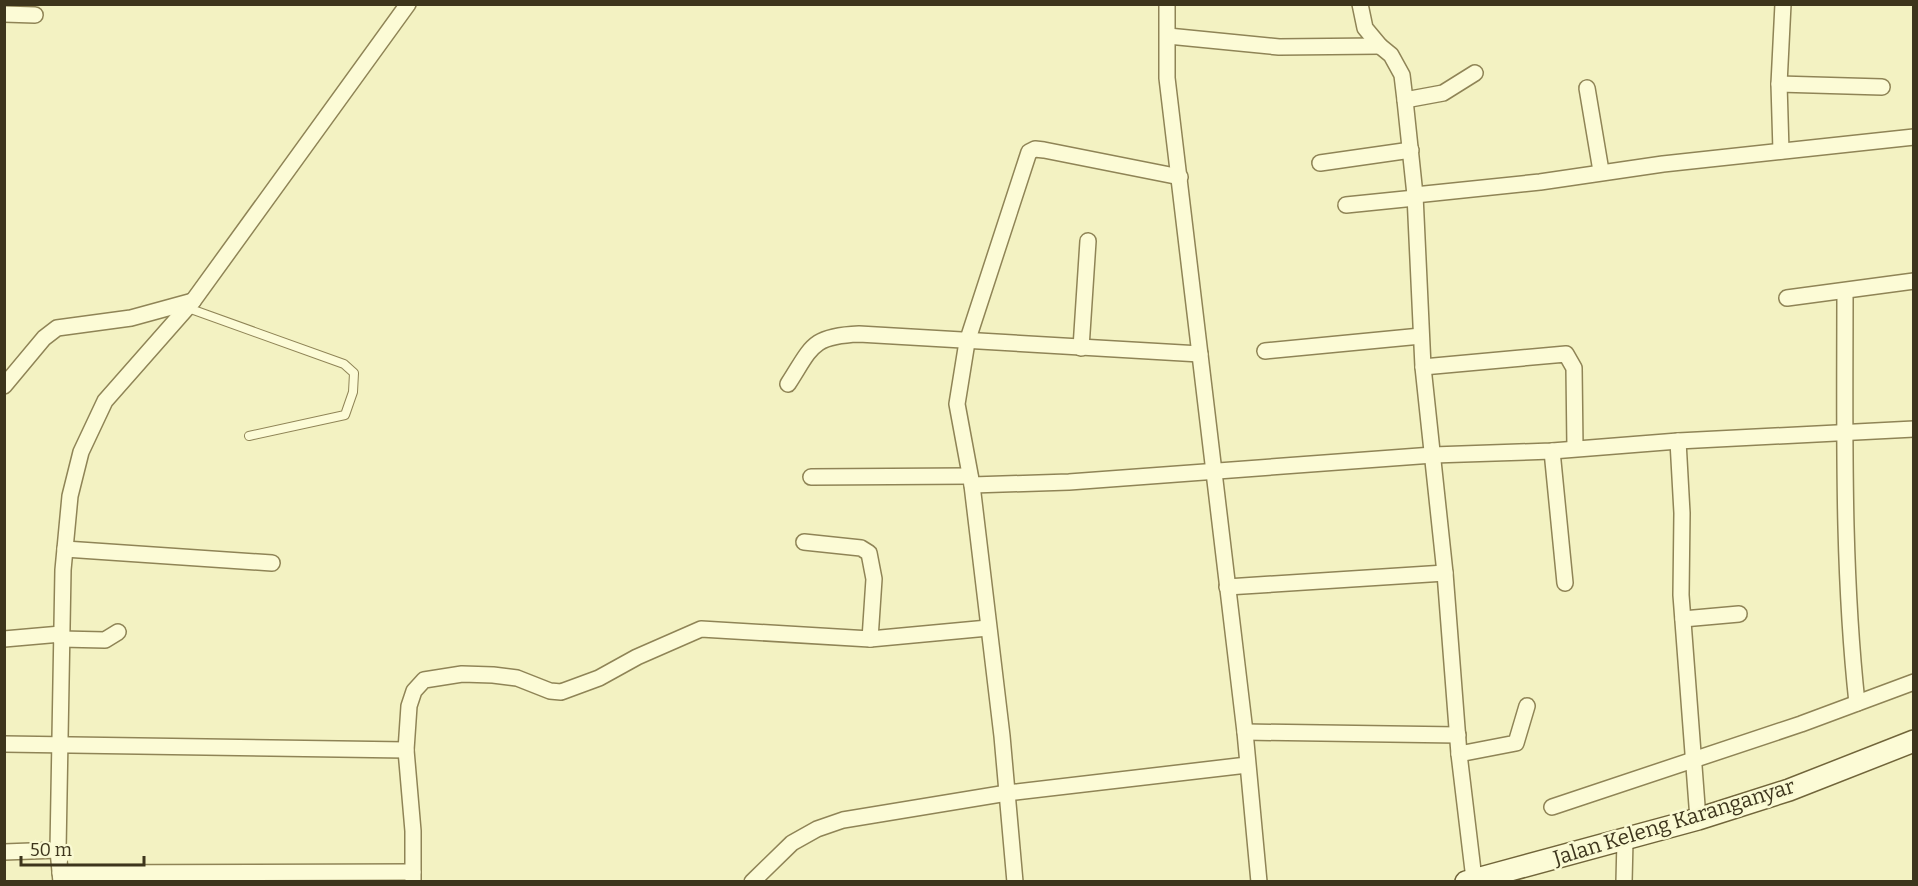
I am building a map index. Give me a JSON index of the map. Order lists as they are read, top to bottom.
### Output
{
  "streets": {
    "main road": ["Jalan Keleng Karanganyar"]
  },
  "scale_bar": "50 m"
}
